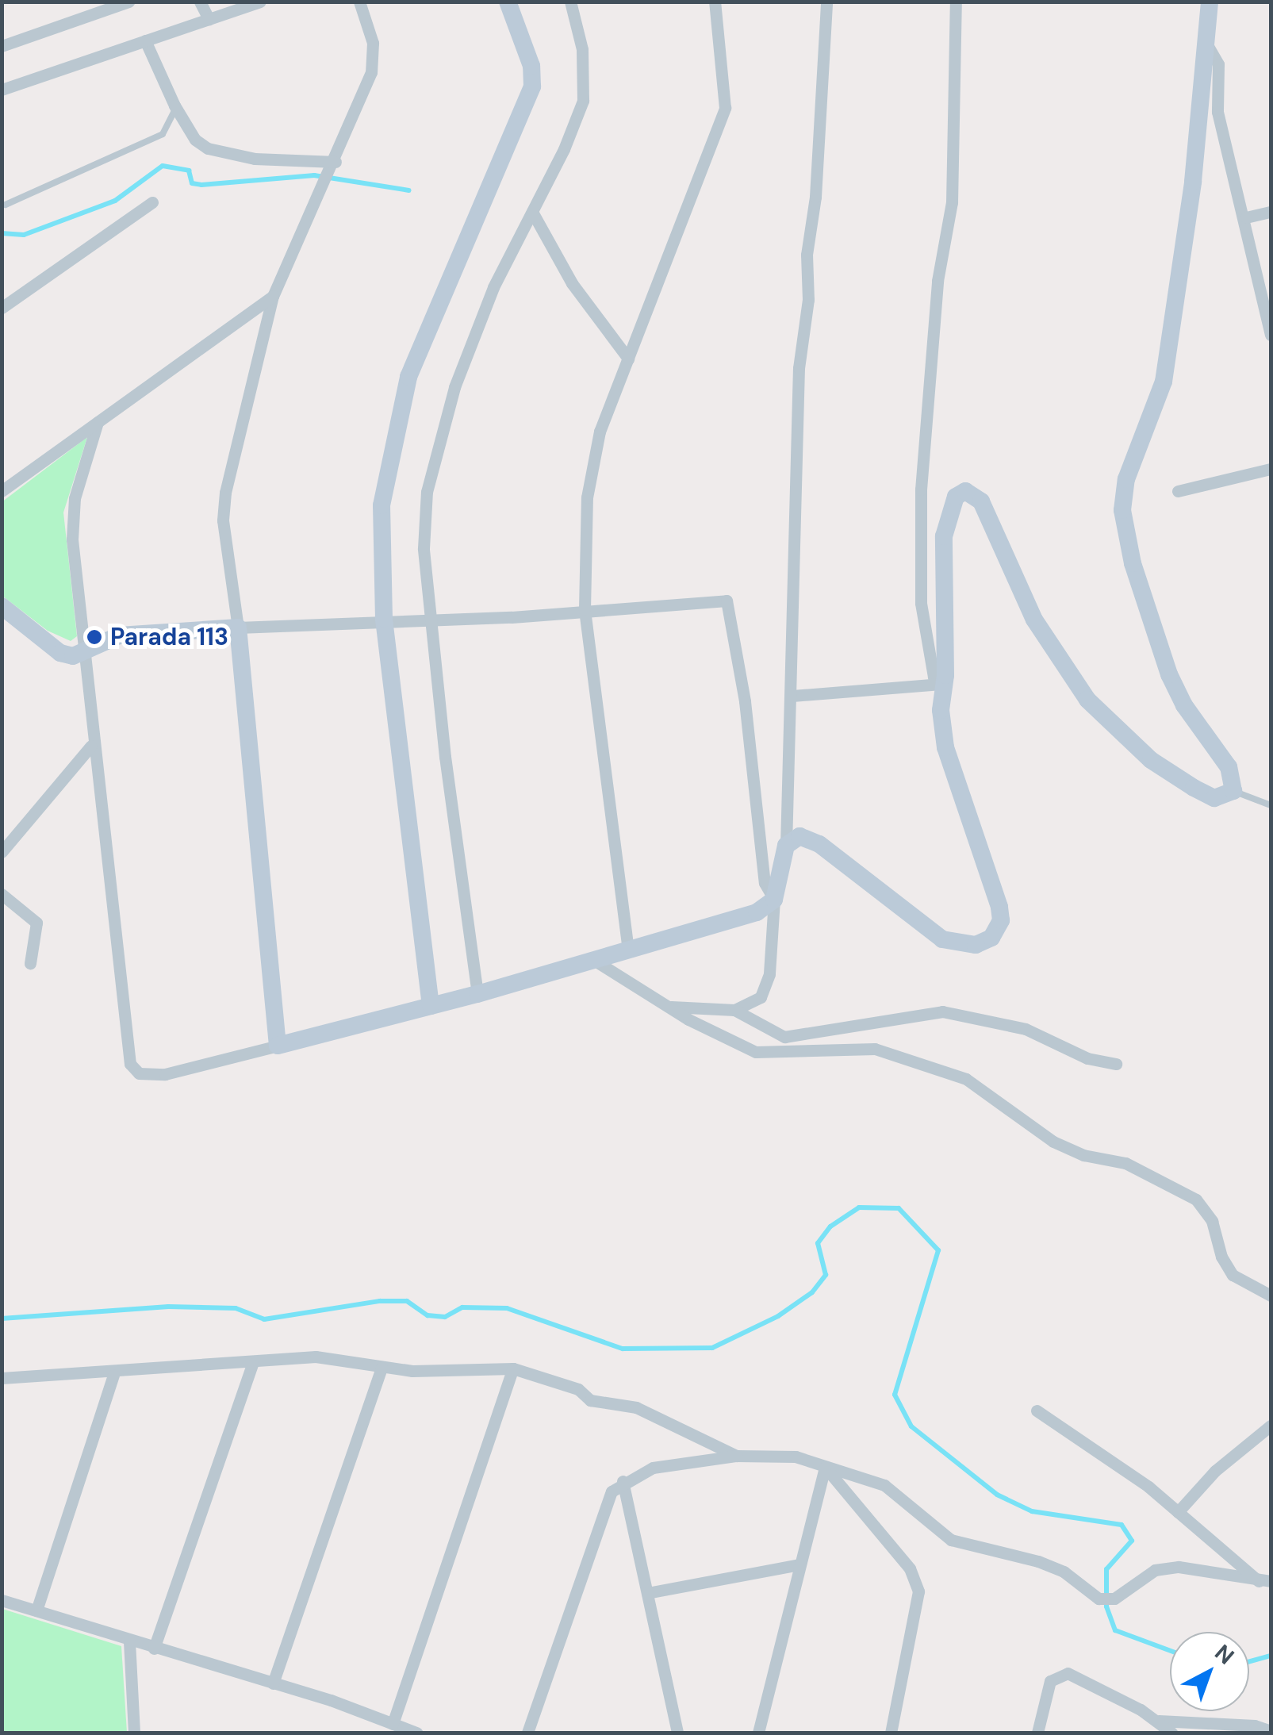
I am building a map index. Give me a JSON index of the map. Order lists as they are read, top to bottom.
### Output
{
  "places": ["Parada 113"],
  "north": "top right"
}
